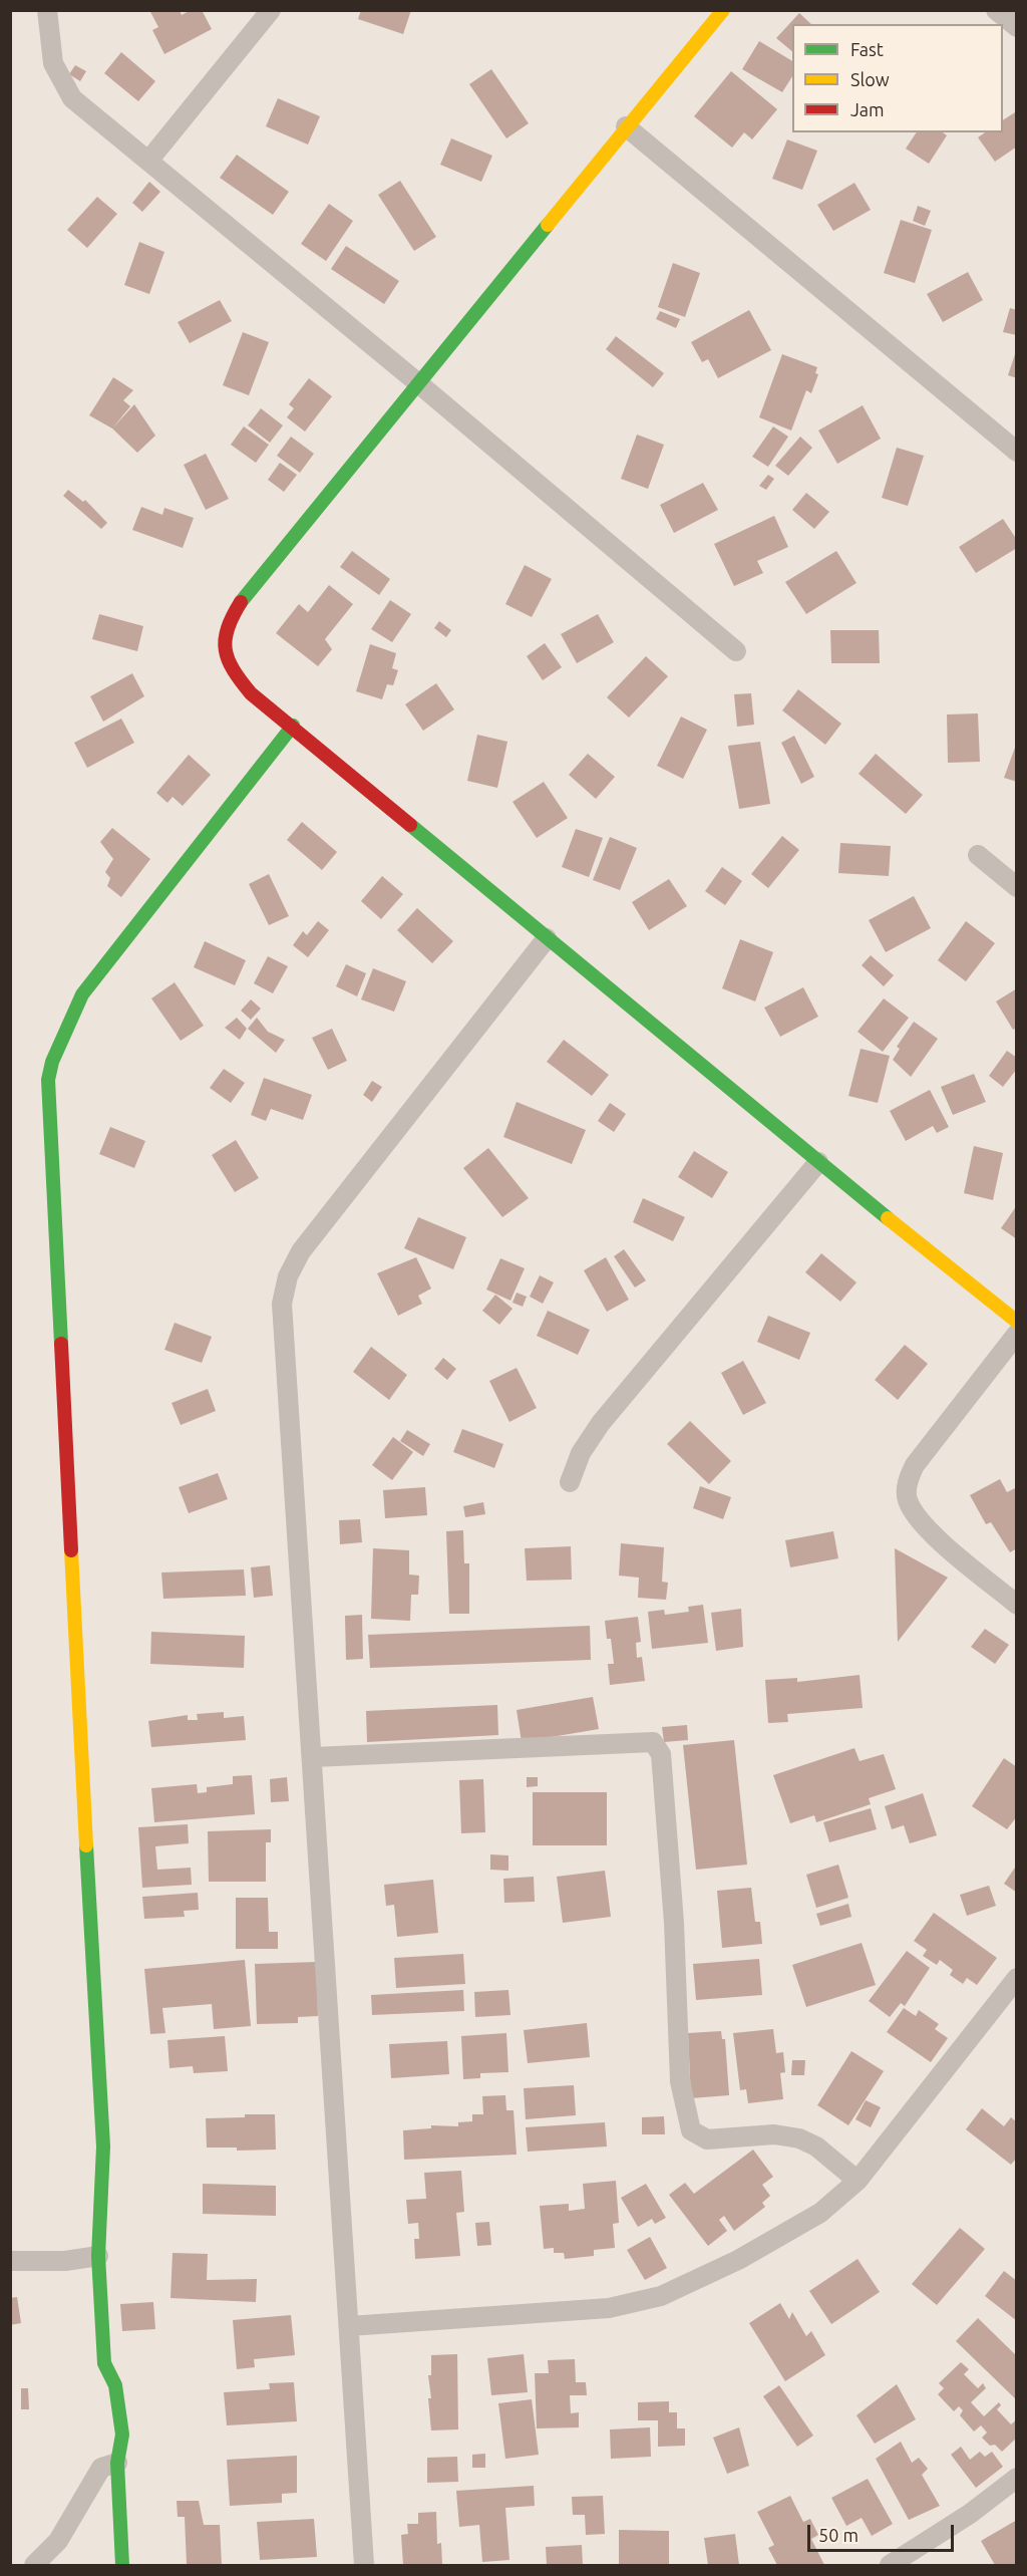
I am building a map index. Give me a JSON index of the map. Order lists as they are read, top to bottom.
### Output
{
  "legend": ["Fast", "Slow", "Jam"],
  "scale_bar": "50 m"
}
